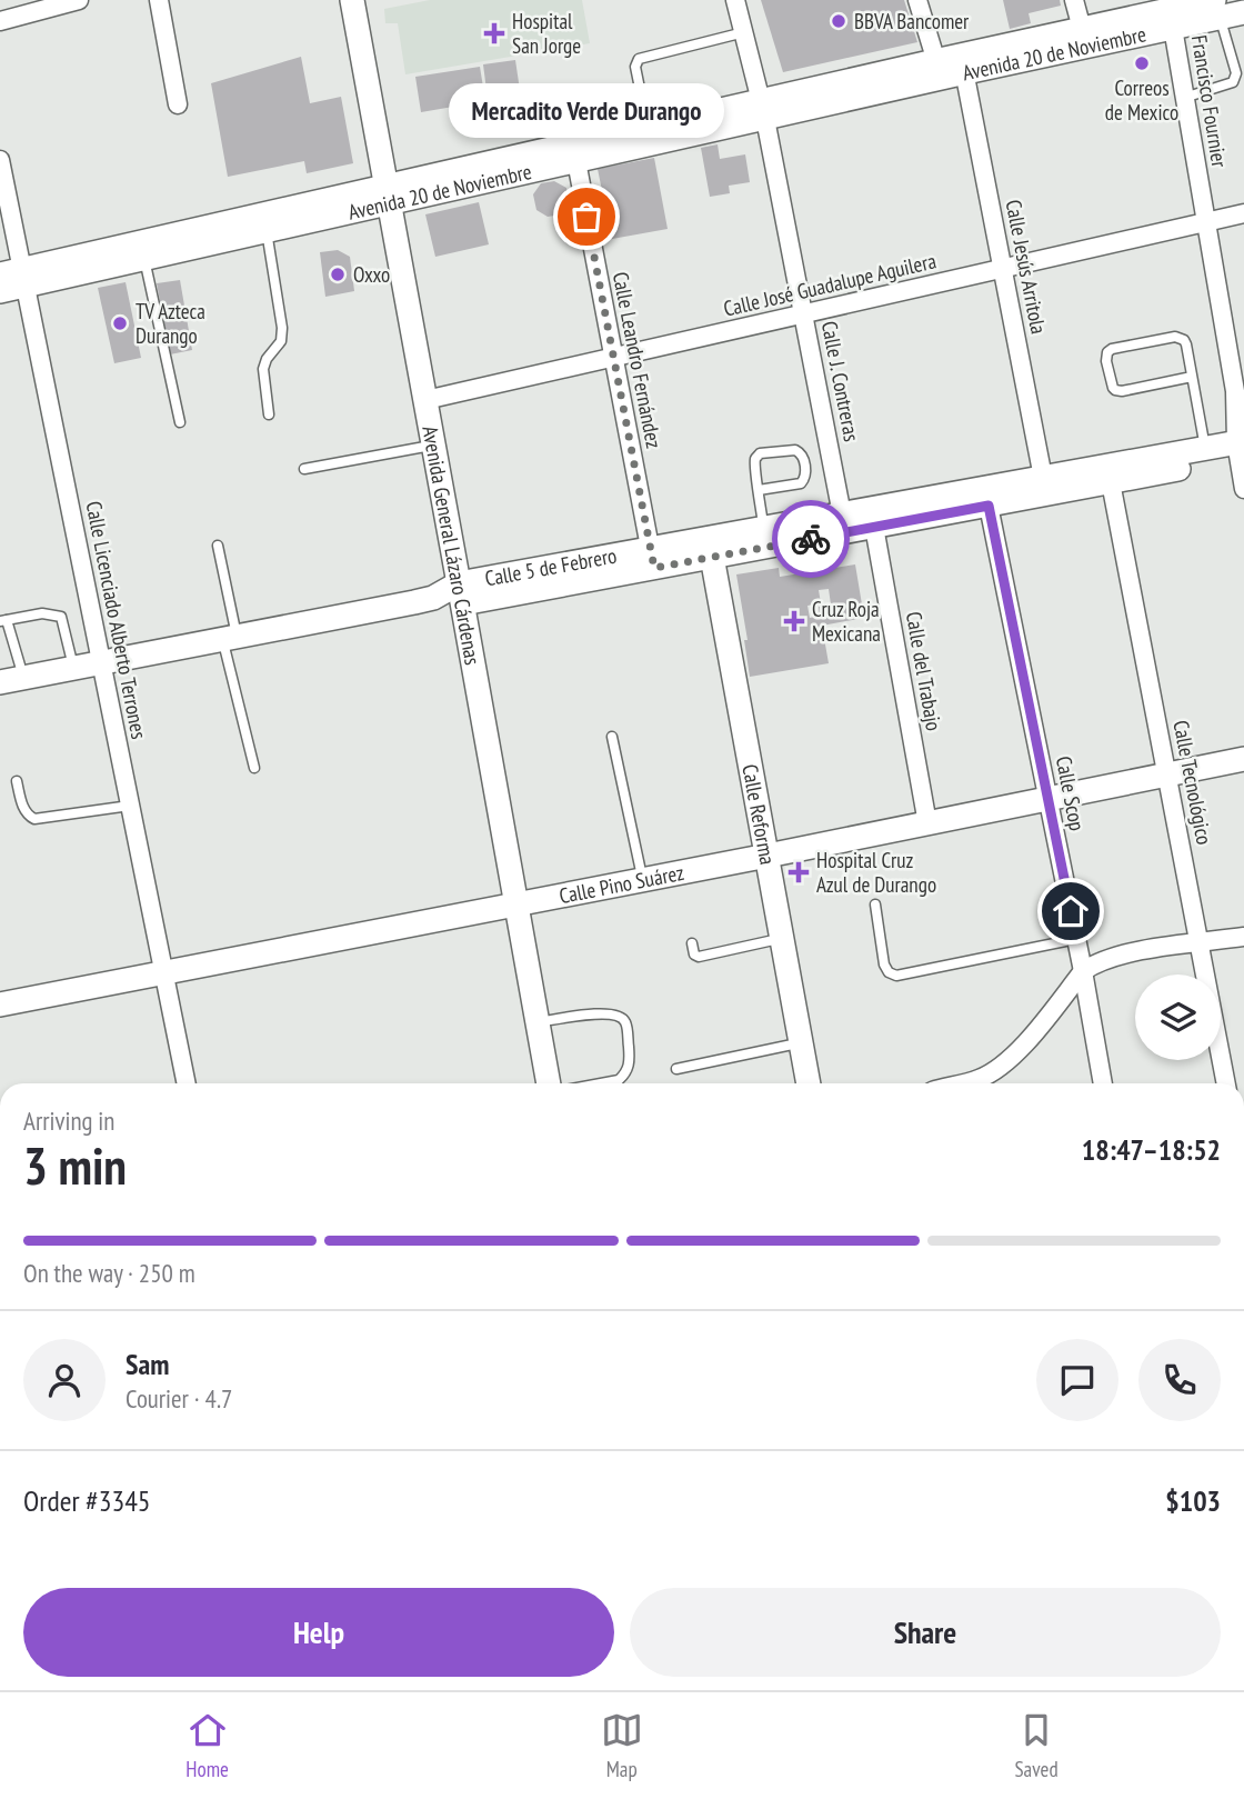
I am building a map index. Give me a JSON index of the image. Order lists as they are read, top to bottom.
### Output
{
  "streets": {
    "main road": [
      "Avenida 20 de Noviembre",
      "Avenida General Lázaro Cárdenas",
      "Calle 5 de Febrero",
      "Calle Reforma",
      "Calle Pino Suárez"
    ],
    "street": [
      "Francisco Fournier",
      "Calle Jesús Arritola",
      "Calle José Guadalupe Aguilera",
      "Calle Leandro Fernández",
      "Calle J. Contreras",
      "Calle Licenciado Alberto Terrones",
      "Calle del Trabajo",
      "Calle Tecnológico",
      "Calle Scop"
    ]
  },
  "crossings": [
    ["Avenida 20 de Noviembre", "Francisco Fournier"],
    ["Avenida 20 de Noviembre", "Calle Jesús Arritola"],
    ["Avenida 20 de Noviembre", "Calle Leandro Fernández"],
    ["Avenida 20 de Noviembre", "Calle J. Contreras"],
    ["Avenida 20 de Noviembre", "Avenida General Lázaro Cárdenas"],
    ["Avenida 20 de Noviembre", "Calle Licenciado Alberto Terrones"],
    ["Francisco Fournier", "Calle José Guadalupe Aguilera"],
    ["Francisco Fournier", "Calle 5 de Febrero"],
    ["Calle Jesús Arritola", "Calle José Guadalupe Aguilera"],
    ["Calle Jesús Arritola", "Calle 5 de Febrero"],
    ["Calle José Guadalupe Aguilera", "Calle Leandro Fernández"],
    ["Calle José Guadalupe Aguilera", "Calle J. Contreras"],
    ["Calle José Guadalupe Aguilera", "Avenida General Lázaro Cárdenas"],
    ["Calle Leandro Fernández", "Calle 5 de Febrero"],
    ["Calle J. Contreras", "Calle 5 de Febrero"],
    ["Avenida General Lázaro Cárdenas", "Calle 5 de Febrero"],
    ["Avenida General Lázaro Cárdenas", "Calle Pino Suárez"],
    ["Calle 5 de Febrero", "Calle Licenciado Alberto Terrones"],
    ["Calle 5 de Febrero", "Calle del Trabajo"],
    ["Calle 5 de Febrero", "Calle Tecnológico"],
    ["Calle 5 de Febrero", "Calle Scop"],
    ["Calle 5 de Febrero", "Calle Reforma"],
    ["Calle Licenciado Alberto Terrones", "Calle Pino Suárez"],
    ["Calle del Trabajo", "Calle Pino Suárez"],
    ["Calle Tecnológico", "Calle Pino Suárez"],
    ["Calle Scop", "Calle Pino Suárez"],
    ["Calle Reforma", "Calle Pino Suárez"]
  ],
  "places": {
    "other": [
      "BBVA Bancomer",
      "Correos de Mexico",
      "Mercadito Verde Durango",
      "Oxxo",
      "TV Azteca Durango"
    ],
    "health": ["Hospital San Jorge", "Cruz Roja Mexicana", "Hospital Cruz Azul de Durango"]
  },
  "page": {
    "bubble": "Mercadito Verde Durango",
    "heading": ["3 min", "Arriving in", "18:47–18:52"],
    "panel": [
      "Sam",
      "Courier · 4.7",
      "Order #3345",
      "$103"
    ],
    "bar": "On the way · 250 m",
    "buttons": ["Help", "Share"],
    "tabs": ["Home", "Map", "Saved"]
  }
}
